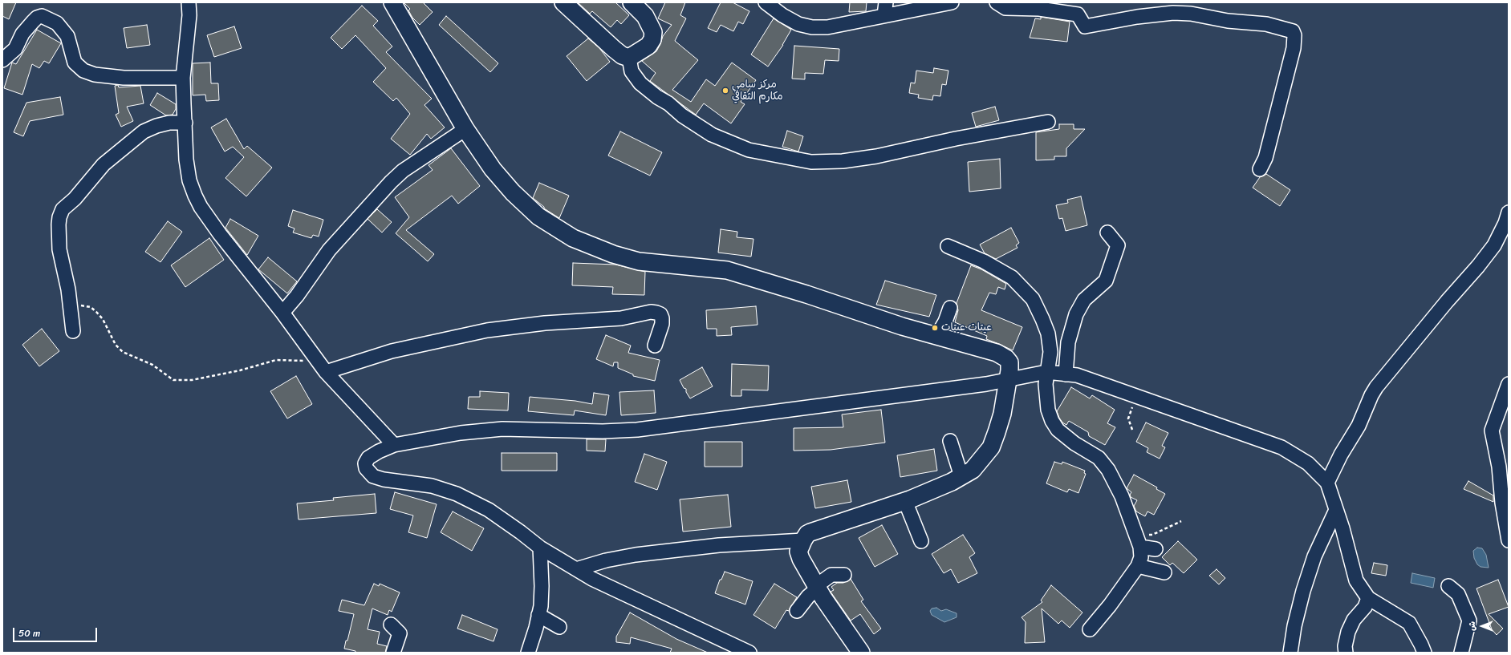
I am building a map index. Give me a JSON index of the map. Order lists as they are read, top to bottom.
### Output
{
  "places": ["مركز سامي مكارم الثقافي", "عيتات عيتات"],
  "scale_bar": "50 m",
  "north": "left"
}
